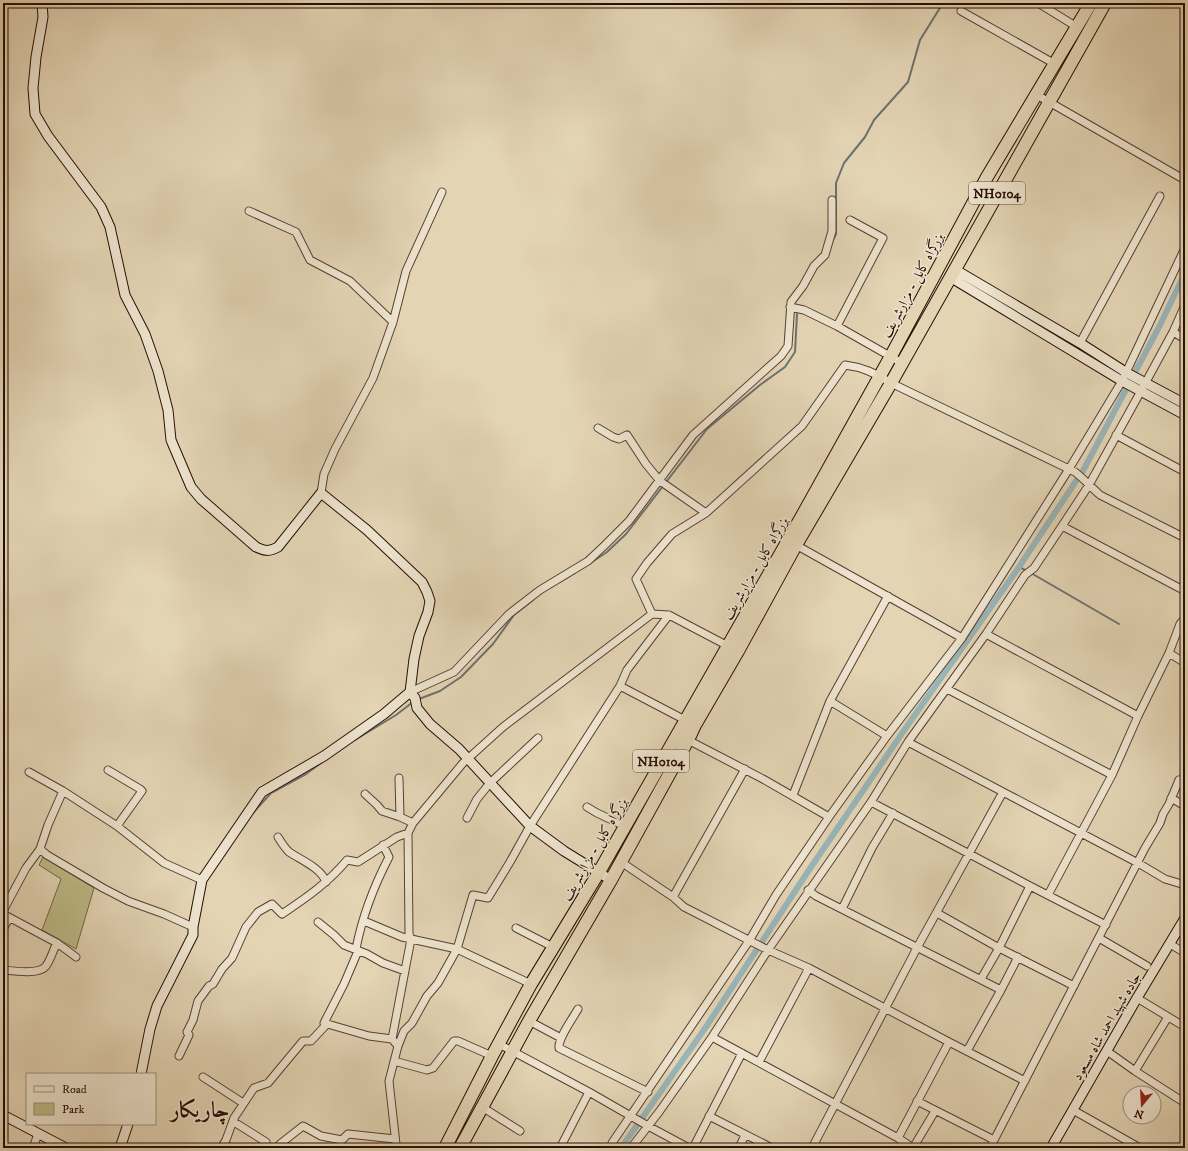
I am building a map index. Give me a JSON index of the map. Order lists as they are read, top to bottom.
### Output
{
  "streets": {
    "highway": ["NH0104", "بزرگراه کابل - مزارشریف"],
    "street": ["جاده شهيد احمد شاه مسعود"]
  },
  "districts": ["چاریکار"],
  "legend": ["Road", "Park"],
  "north": "bottom"
}
